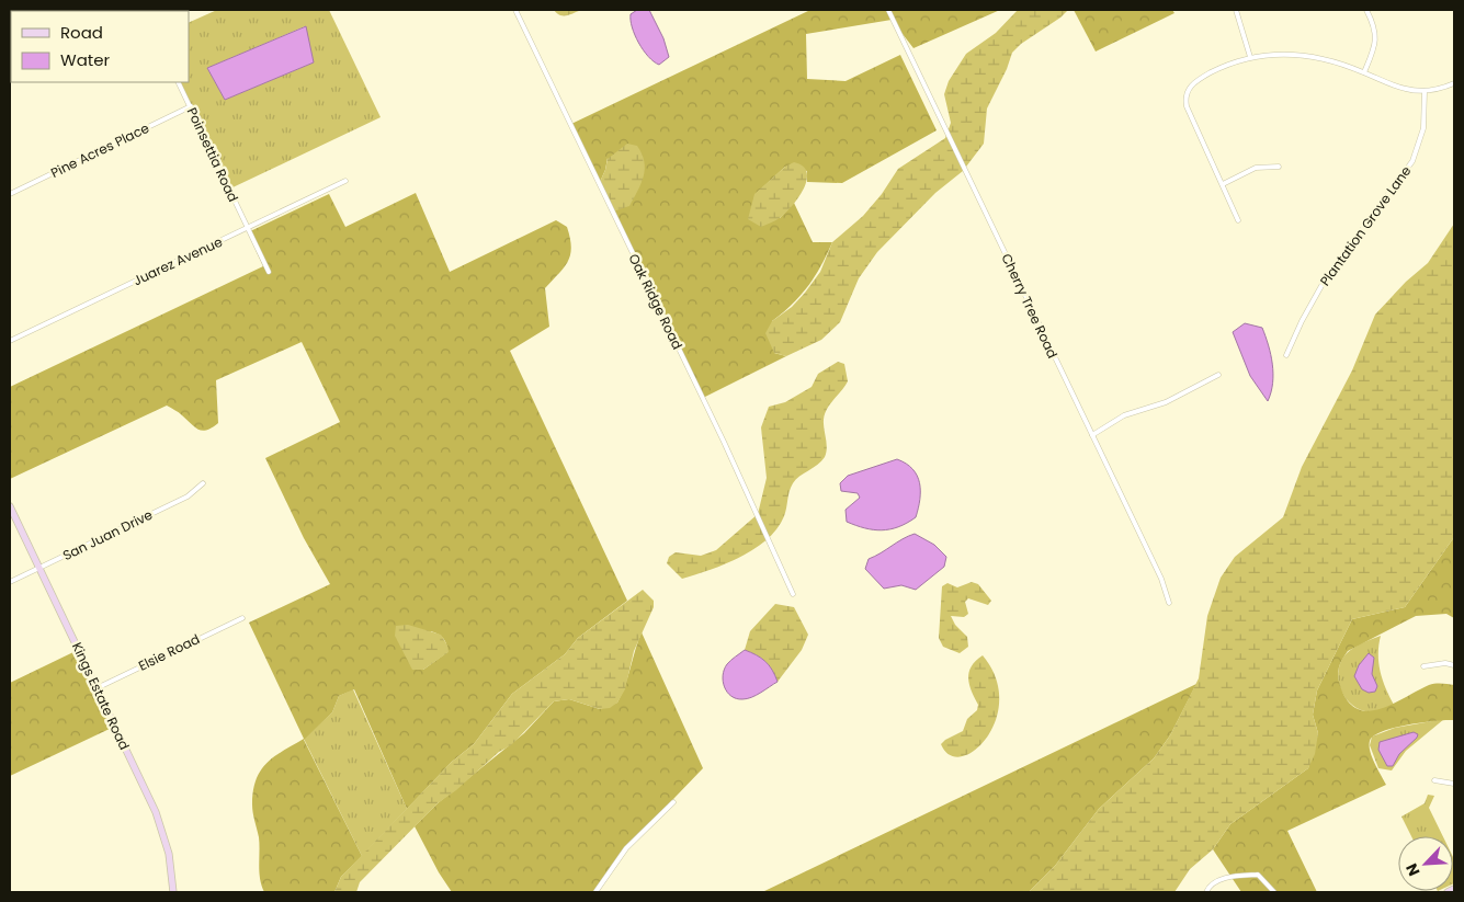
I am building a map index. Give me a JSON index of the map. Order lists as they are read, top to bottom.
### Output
{
  "streets": {
    "street": [
      "Pine Acres Place",
      "Poinsettia Road",
      "Plantation Grove Lane",
      "Juarez Avenue",
      "Oak Ridge Road",
      "Cherry Tree Road",
      "San Juan Drive",
      "Elsie Road",
      "Kings Estate Road"
    ]
  },
  "crossings": [
    ["Pine Acres Place", "Poinsettia Road"],
    ["Poinsettia Road", "Juarez Avenue"],
    ["San Juan Drive", "Kings Estate Road"],
    ["Elsie Road", "Kings Estate Road"]
  ],
  "legend": ["Road", "Water"],
  "north": "bottom left"
}
